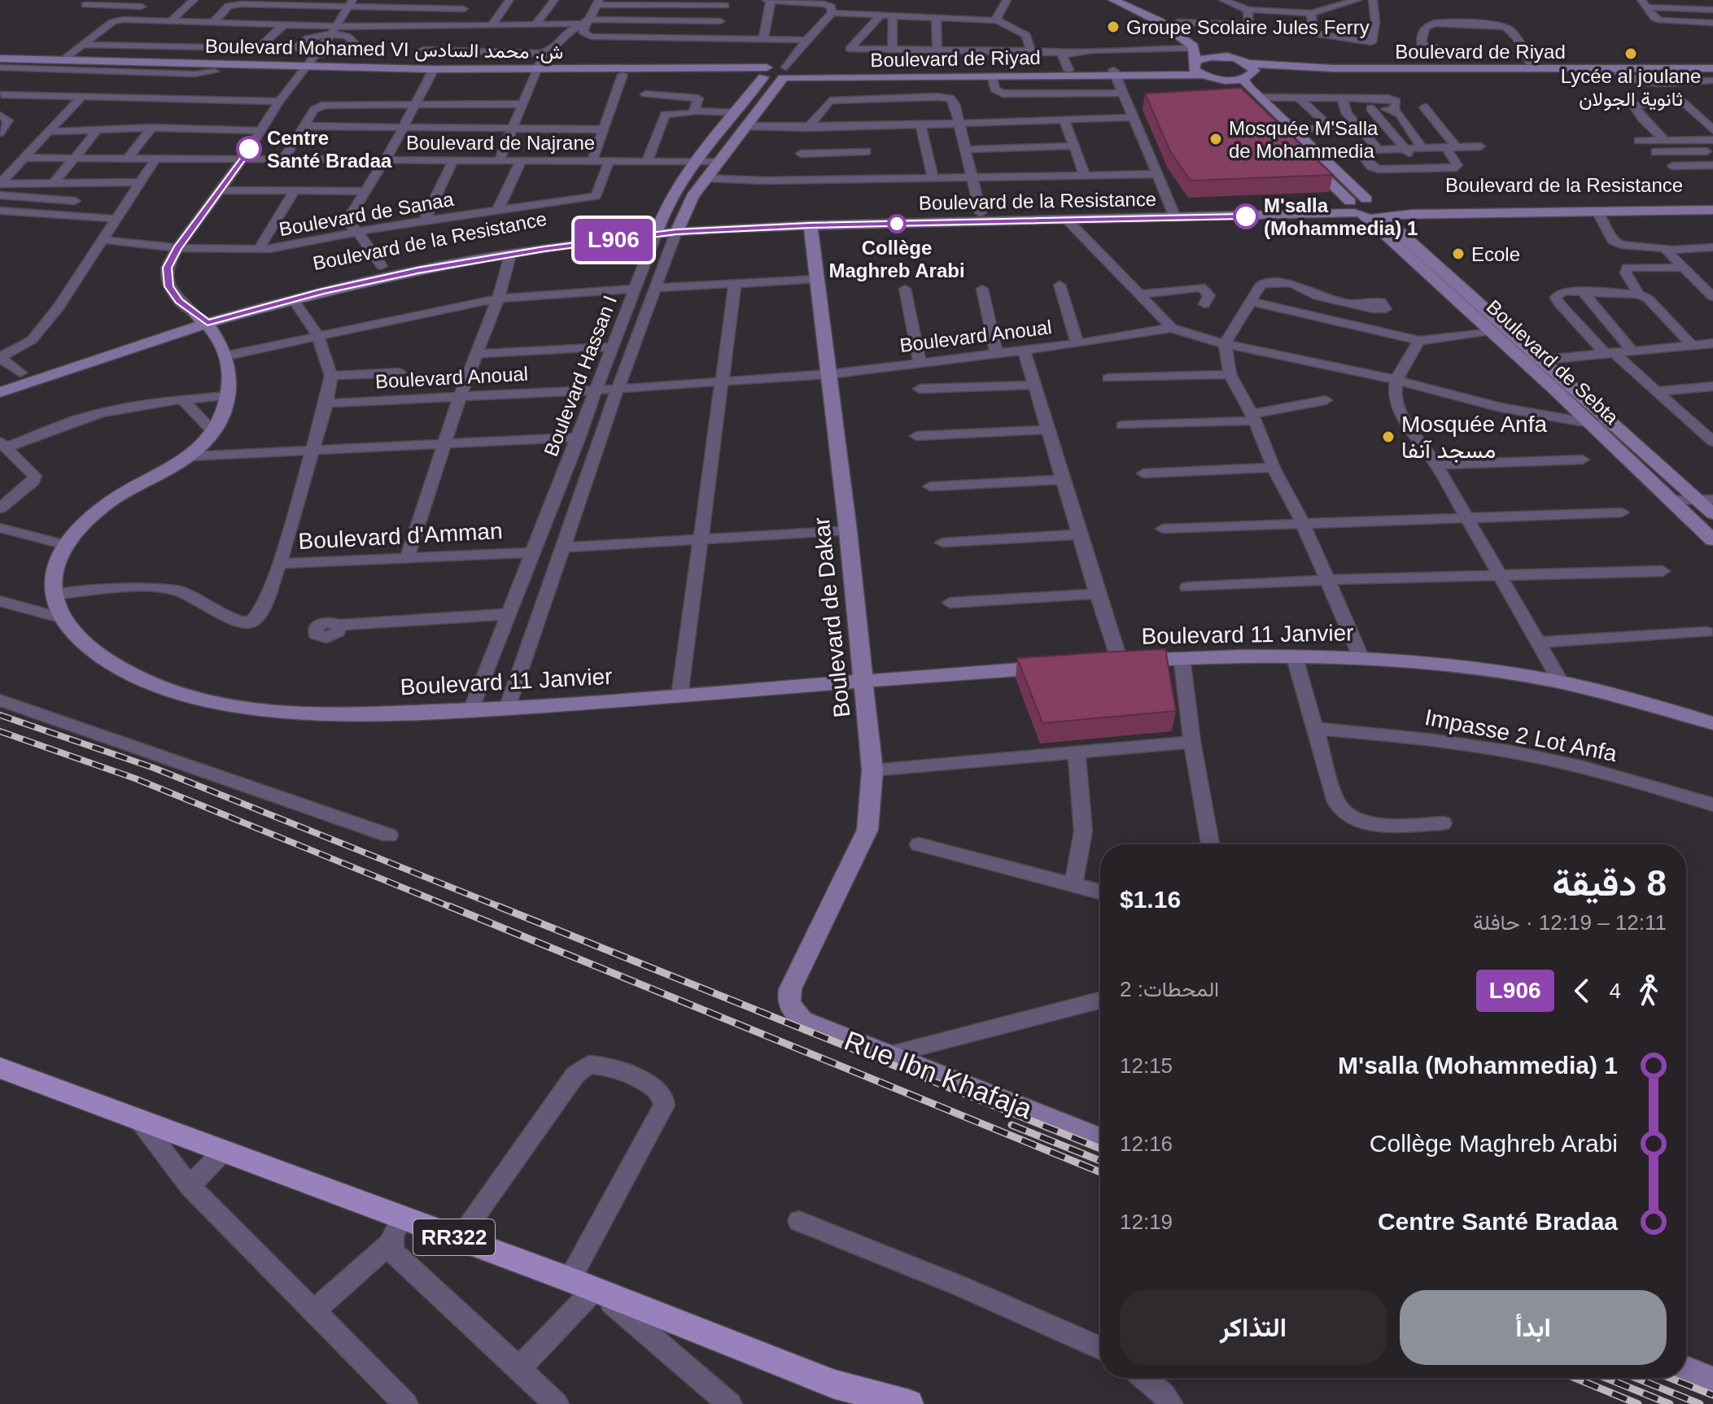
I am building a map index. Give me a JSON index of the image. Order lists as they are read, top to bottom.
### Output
{
  "streets": {
    "main road": [
      "Boulevard Mohamed VI ش. محمد السادس",
      "Boulevard de Riyad",
      "Boulevard de la Resistance",
      "Boulevard de Sebta",
      "Boulevard Hassan I",
      "Boulevard de Dakar",
      "Boulevard 11 Janvier",
      "Rue Ibn Khafaja",
      "RR322"
    ],
    "street": [
      "Boulevard de Najrane",
      "Boulevard de Sanaa",
      "Boulevard Anoual",
      "Boulevard d'Amman",
      "Impasse 2 Lot Anfa"
    ]
  },
  "crossings": [
    ["Boulevard Mohamed VI ش. محمد السادس", "Boulevard Hassan I"],
    ["Boulevard de Riyad", "Boulevard de Sebta"],
    ["Boulevard de Riyad", "Boulevard Hassan I"],
    ["Boulevard de Najrane", "Boulevard de Sanaa"],
    ["Boulevard de Najrane", "Boulevard Hassan I"],
    ["Boulevard de la Resistance", "Boulevard de Sebta"],
    ["Boulevard de la Resistance", "Boulevard Hassan I"],
    ["Boulevard de la Resistance", "Boulevard d'Amman"],
    ["Boulevard de la Resistance", "Boulevard de Dakar"],
    ["Boulevard Anoual", "Boulevard de Sebta"],
    ["Boulevard Anoual", "Boulevard Hassan I"],
    ["Boulevard Anoual", "Boulevard d'Amman"],
    ["Boulevard Anoual", "Boulevard de Dakar"],
    ["Boulevard Hassan I", "Boulevard d'Amman"],
    ["Boulevard Hassan I", "Boulevard 11 Janvier"],
    ["Boulevard de Dakar", "Boulevard 11 Janvier"],
    ["Boulevard de Dakar", "Rue Ibn Khafaja"]
  ],
  "places": [
    "Groupe Scolaire Jules Ferry",
    "Lycée al joulane ثانوية الجولان",
    "Mosquée M'Salla de Mohammedia",
    "Centre Santé Bradaa",
    "M'salla (Mohammedia) 1",
    "Collège Maghreb Arabi",
    "Ecole",
    "Mosquée Anfa مسجد آنفا"
  ],
  "lines": ["bus line L906"],
  "page": {
    "on_map": "L906",
    "heading": ["8 دقيقة", "12:11 – 12:19 · حافلة", "$1.16"],
    "legs": ["4", "L906", "المحطات: 2"],
    "list": [
      {
        "name": "M'salla (Mohammedia) 1",
        "value": "12:15"
      },
      {
        "name": "Collège Maghreb Arabi",
        "value": "12:16"
      },
      {
        "name": "Centre Santé Bradaa",
        "value": "12:19"
      }
    ],
    "buttons": ["ابدأ", "التذاكر"]
  }
}
